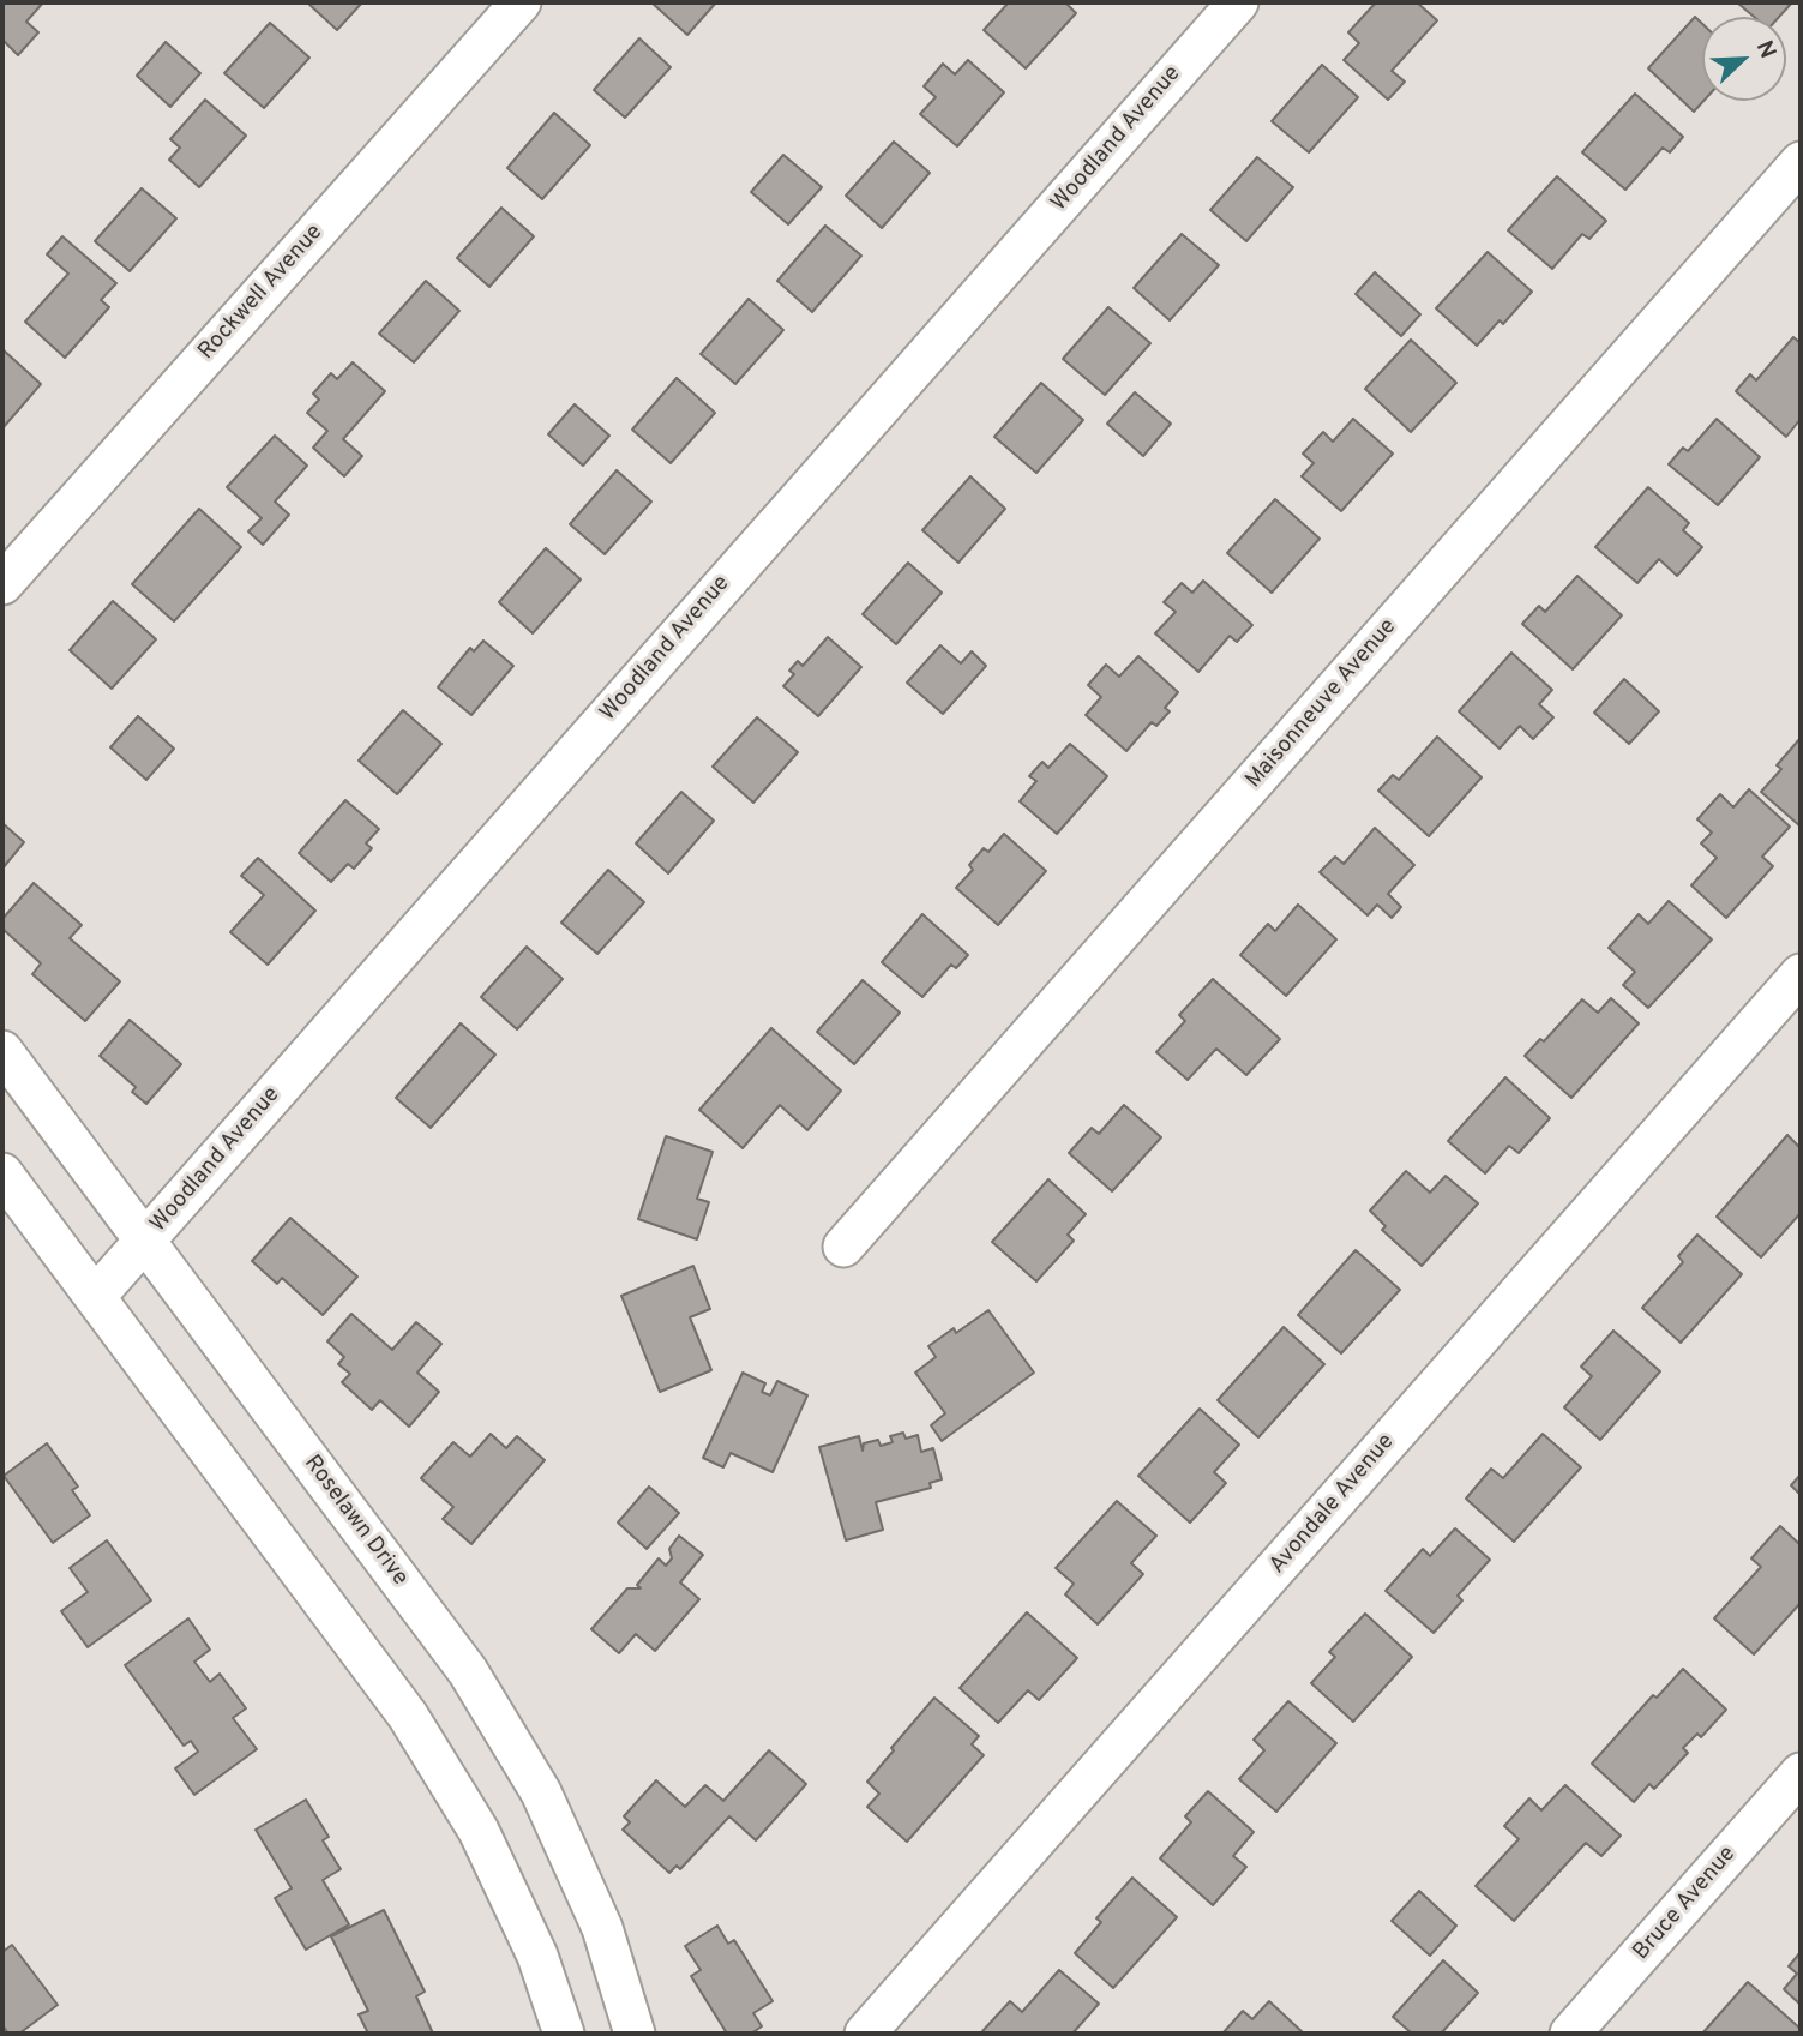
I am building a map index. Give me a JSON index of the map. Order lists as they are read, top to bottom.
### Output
{
  "streets": {
    "street": [
      "Woodland Avenue",
      "Rockwell Avenue",
      "Maisonneuve Avenue",
      "Avondale Avenue",
      "Roselawn Drive",
      "Bruce Avenue"
    ]
  },
  "crossings": [
    ["Woodland Avenue", "Roselawn Drive"]
  ],
  "north": "top right"
}
